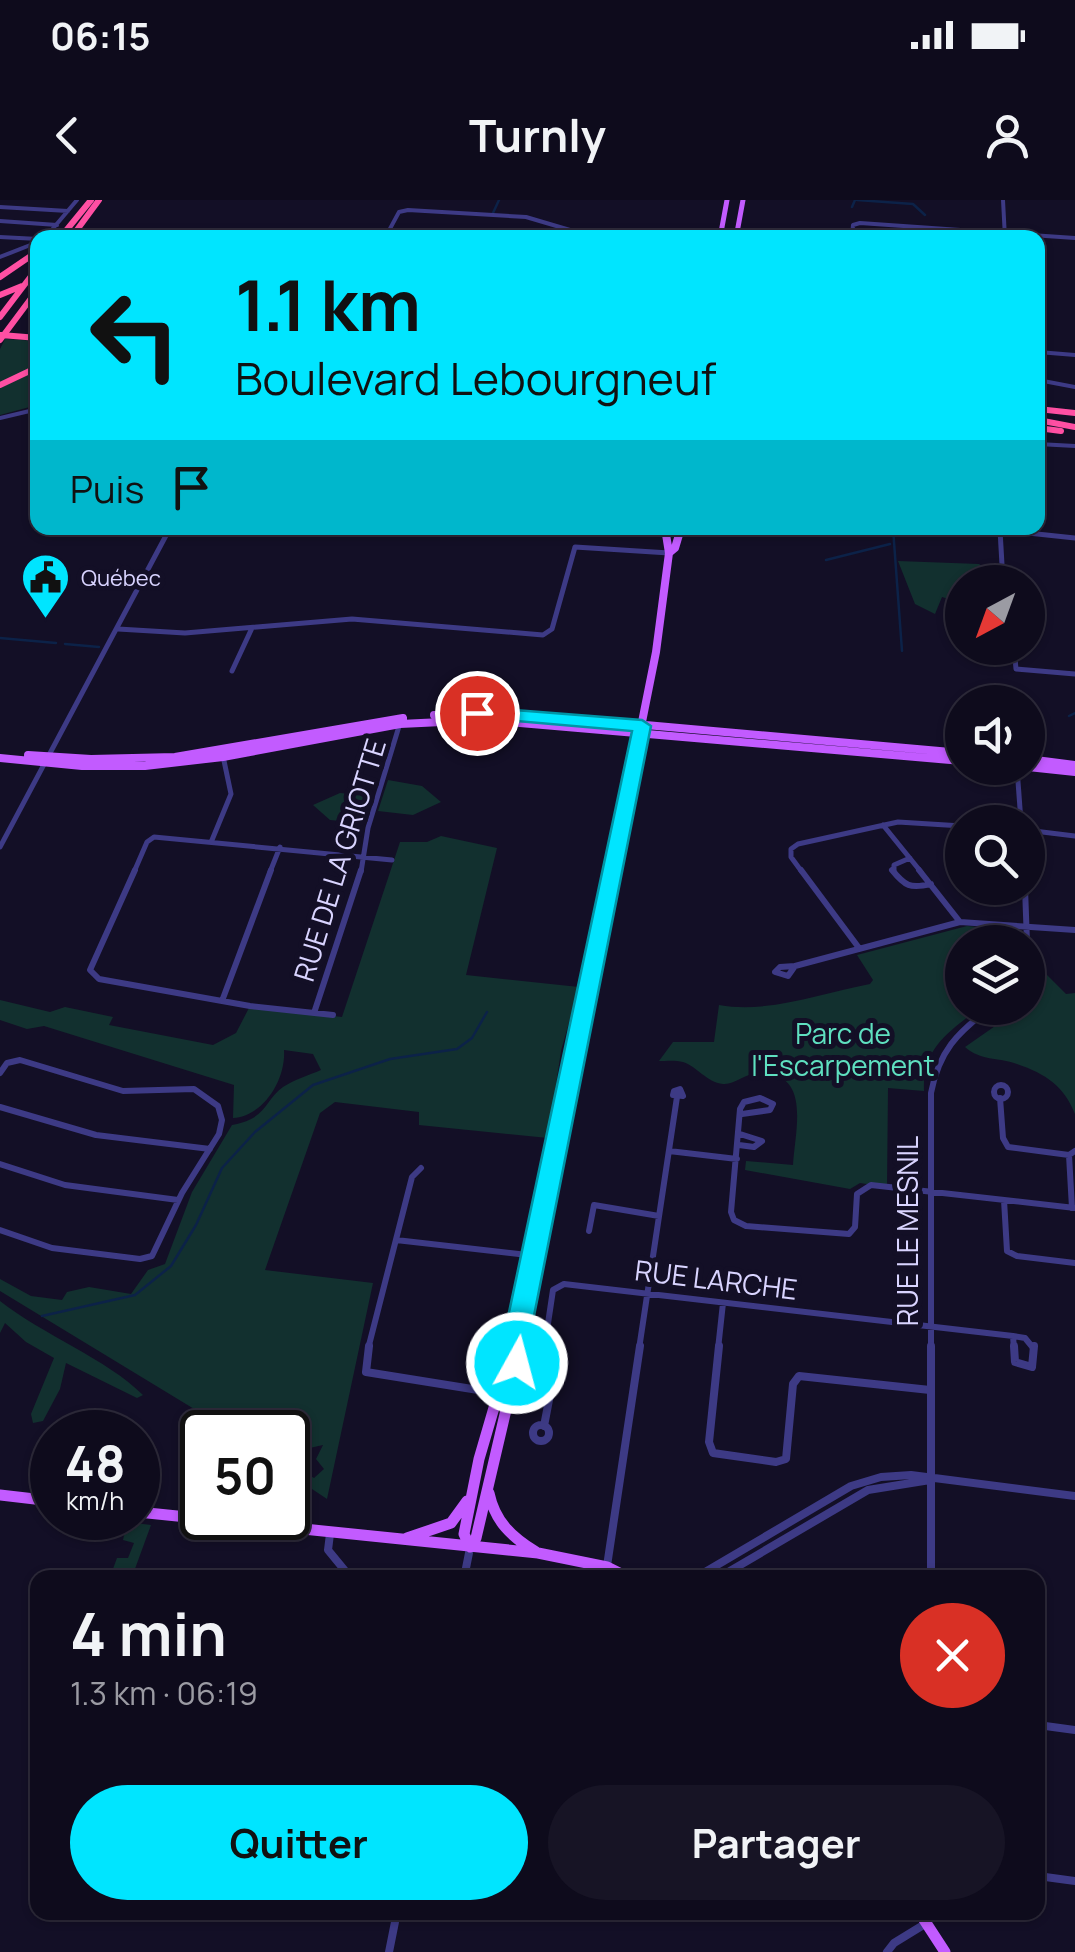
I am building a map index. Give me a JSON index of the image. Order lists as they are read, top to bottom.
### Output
{
  "streets": {
    "street": ["RUE DE LA GRIOTTE", "RUE LE MESNIL", "RUE LARCHE"]
  },
  "crossings": [
    ["RUE LE MESNIL", "RUE LARCHE"]
  ],
  "parks": ["Parc de l'Escarpement"],
  "places": {
    "public building": ["Québec"]
  },
  "north": "bottom left",
  "page": {
    "status": "06:15",
    "header": "Turnly",
    "turn": ["1.1 km", "Boulevard Lebourgneuf"],
    "then": "Puis",
    "speed": "48 km/h",
    "limit": "50",
    "heading": ["4 min", "1.3 km · 06:19"],
    "buttons": ["Quitter", "Partager"]
  }
}
